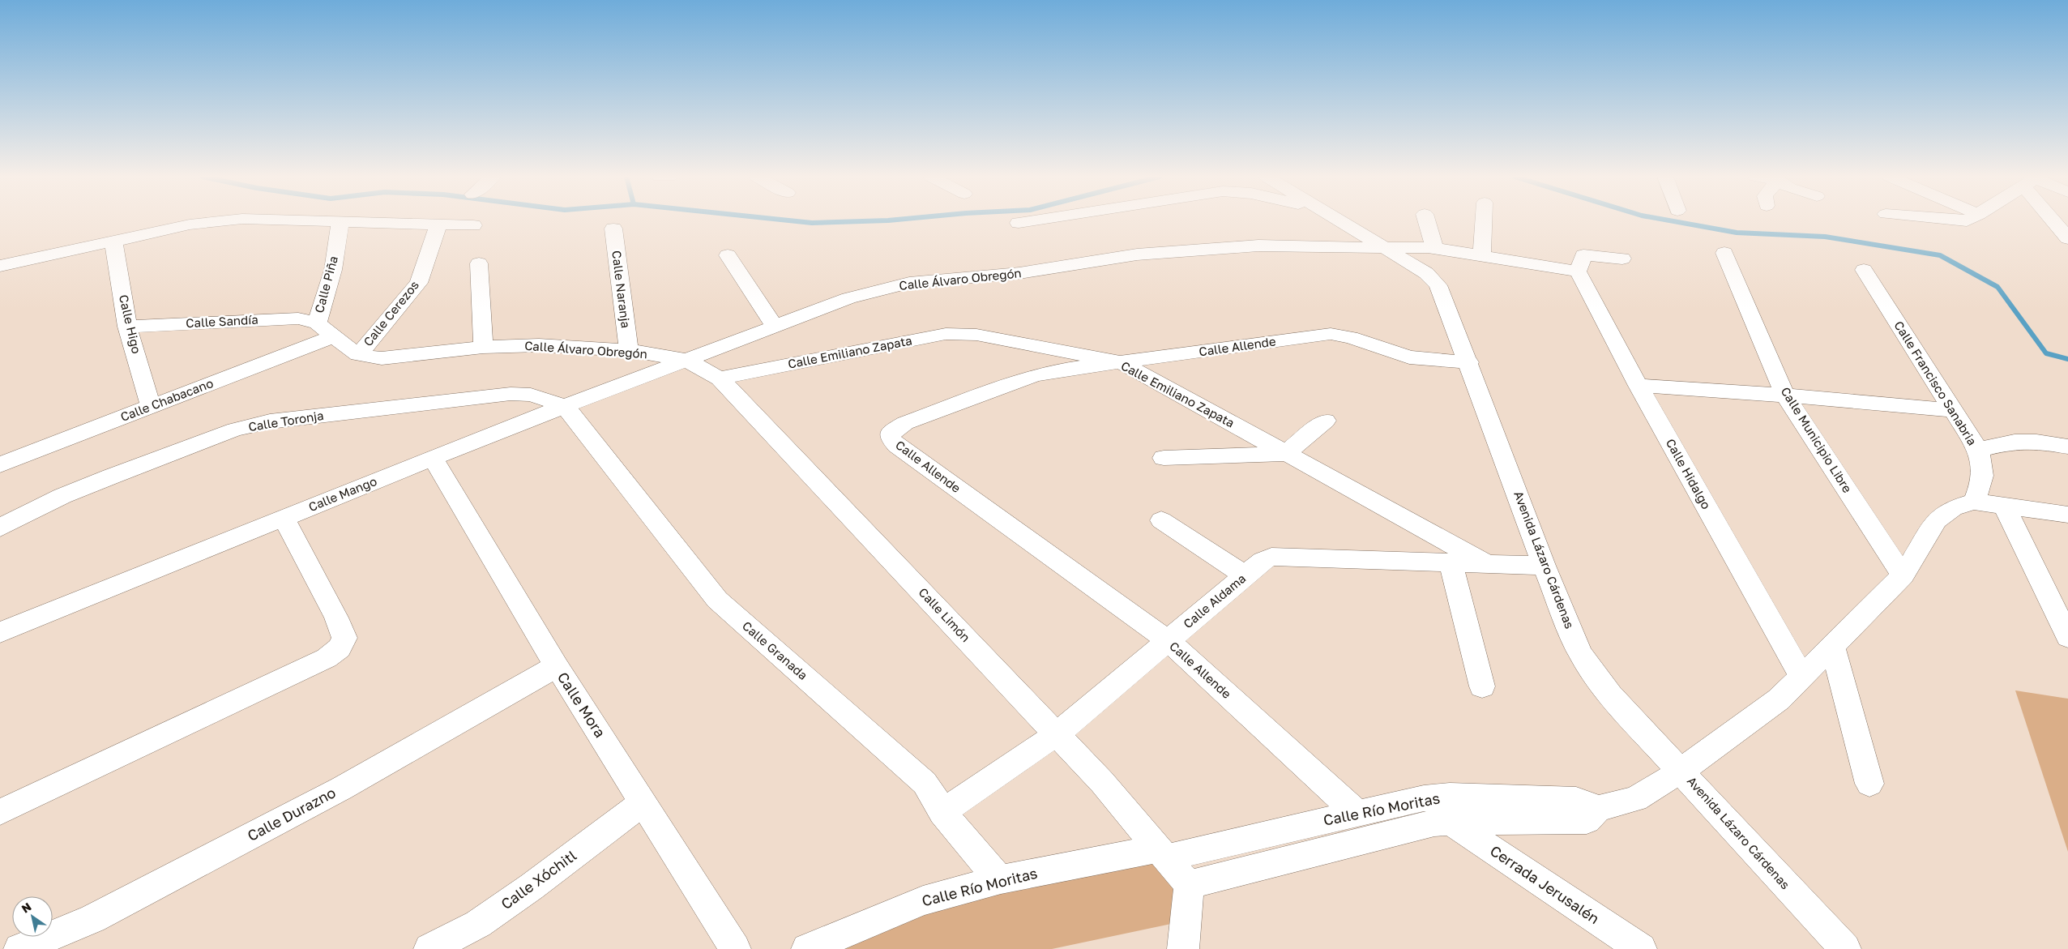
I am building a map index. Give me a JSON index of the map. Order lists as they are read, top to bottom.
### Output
{
  "streets": {
    "street": [
      "Calle Álvaro Obregón",
      "Calle Piña",
      "Calle Naranja",
      "Calle Cerezos",
      "Calle Sandía",
      "Calle Higo",
      "Calle Allende",
      "Calle Emiliano Zapata",
      "Calle Francisco Sanabria",
      "Calle Chabacano",
      "Calle Toronja",
      "Calle Municipio Libre",
      "Calle Hidalgo",
      "Calle Mango",
      "Avenida Lázaro Cárdenas",
      "Calle Aldama",
      "Calle Limón",
      "Calle Granada",
      "Calle Mora",
      "Calle Río Moritas",
      "Calle Durazno",
      "Calle Xóchitl",
      "Cerrada Jerusalén"
    ]
  },
  "crossings": [
    ["Calle Álvaro Obregón", "Calle Piña"],
    ["Calle Álvaro Obregón", "Calle Naranja"],
    ["Calle Álvaro Obregón", "Calle Cerezos"],
    ["Calle Álvaro Obregón", "Calle Sandía"],
    ["Calle Álvaro Obregón", "Calle Chabacano"],
    ["Calle Álvaro Obregón", "Calle Hidalgo"],
    ["Calle Álvaro Obregón", "Calle Mango"],
    ["Calle Álvaro Obregón", "Avenida Lázaro Cárdenas"],
    ["Calle Álvaro Obregón", "Calle Limón"],
    ["Calle Piña", "Calle Sandía"],
    ["Calle Sandía", "Calle Higo"],
    ["Calle Higo", "Calle Chabacano"],
    ["Calle Allende", "Calle Emiliano Zapata"],
    ["Calle Allende", "Avenida Lázaro Cárdenas"],
    ["Calle Allende", "Calle Aldama"],
    ["Calle Allende", "Calle Río Moritas"],
    ["Calle Emiliano Zapata", "Calle Aldama"],
    ["Calle Emiliano Zapata", "Calle Limón"],
    ["Calle Francisco Sanabria", "Calle Río Moritas"],
    ["Calle Toronja", "Calle Mango"],
    ["Calle Toronja", "Calle Granada"],
    ["Calle Municipio Libre", "Calle Río Moritas"],
    ["Calle Hidalgo", "Calle Río Moritas"],
    ["Calle Mango", "Calle Limón"],
    ["Calle Mango", "Calle Granada"],
    ["Calle Mango", "Calle Mora"],
    ["Avenida Lázaro Cárdenas", "Calle Aldama"],
    ["Avenida Lázaro Cárdenas", "Calle Río Moritas"],
    ["Calle Aldama", "Calle Limón"],
    ["Calle Aldama", "Calle Granada"],
    ["Calle Limón", "Calle Río Moritas"],
    ["Calle Granada", "Calle Río Moritas"],
    ["Calle Mora", "Calle Durazno"],
    ["Calle Mora", "Calle Xóchitl"],
    ["Calle Río Moritas", "Cerrada Jerusalén"]
  ],
  "north": "top left"
}
